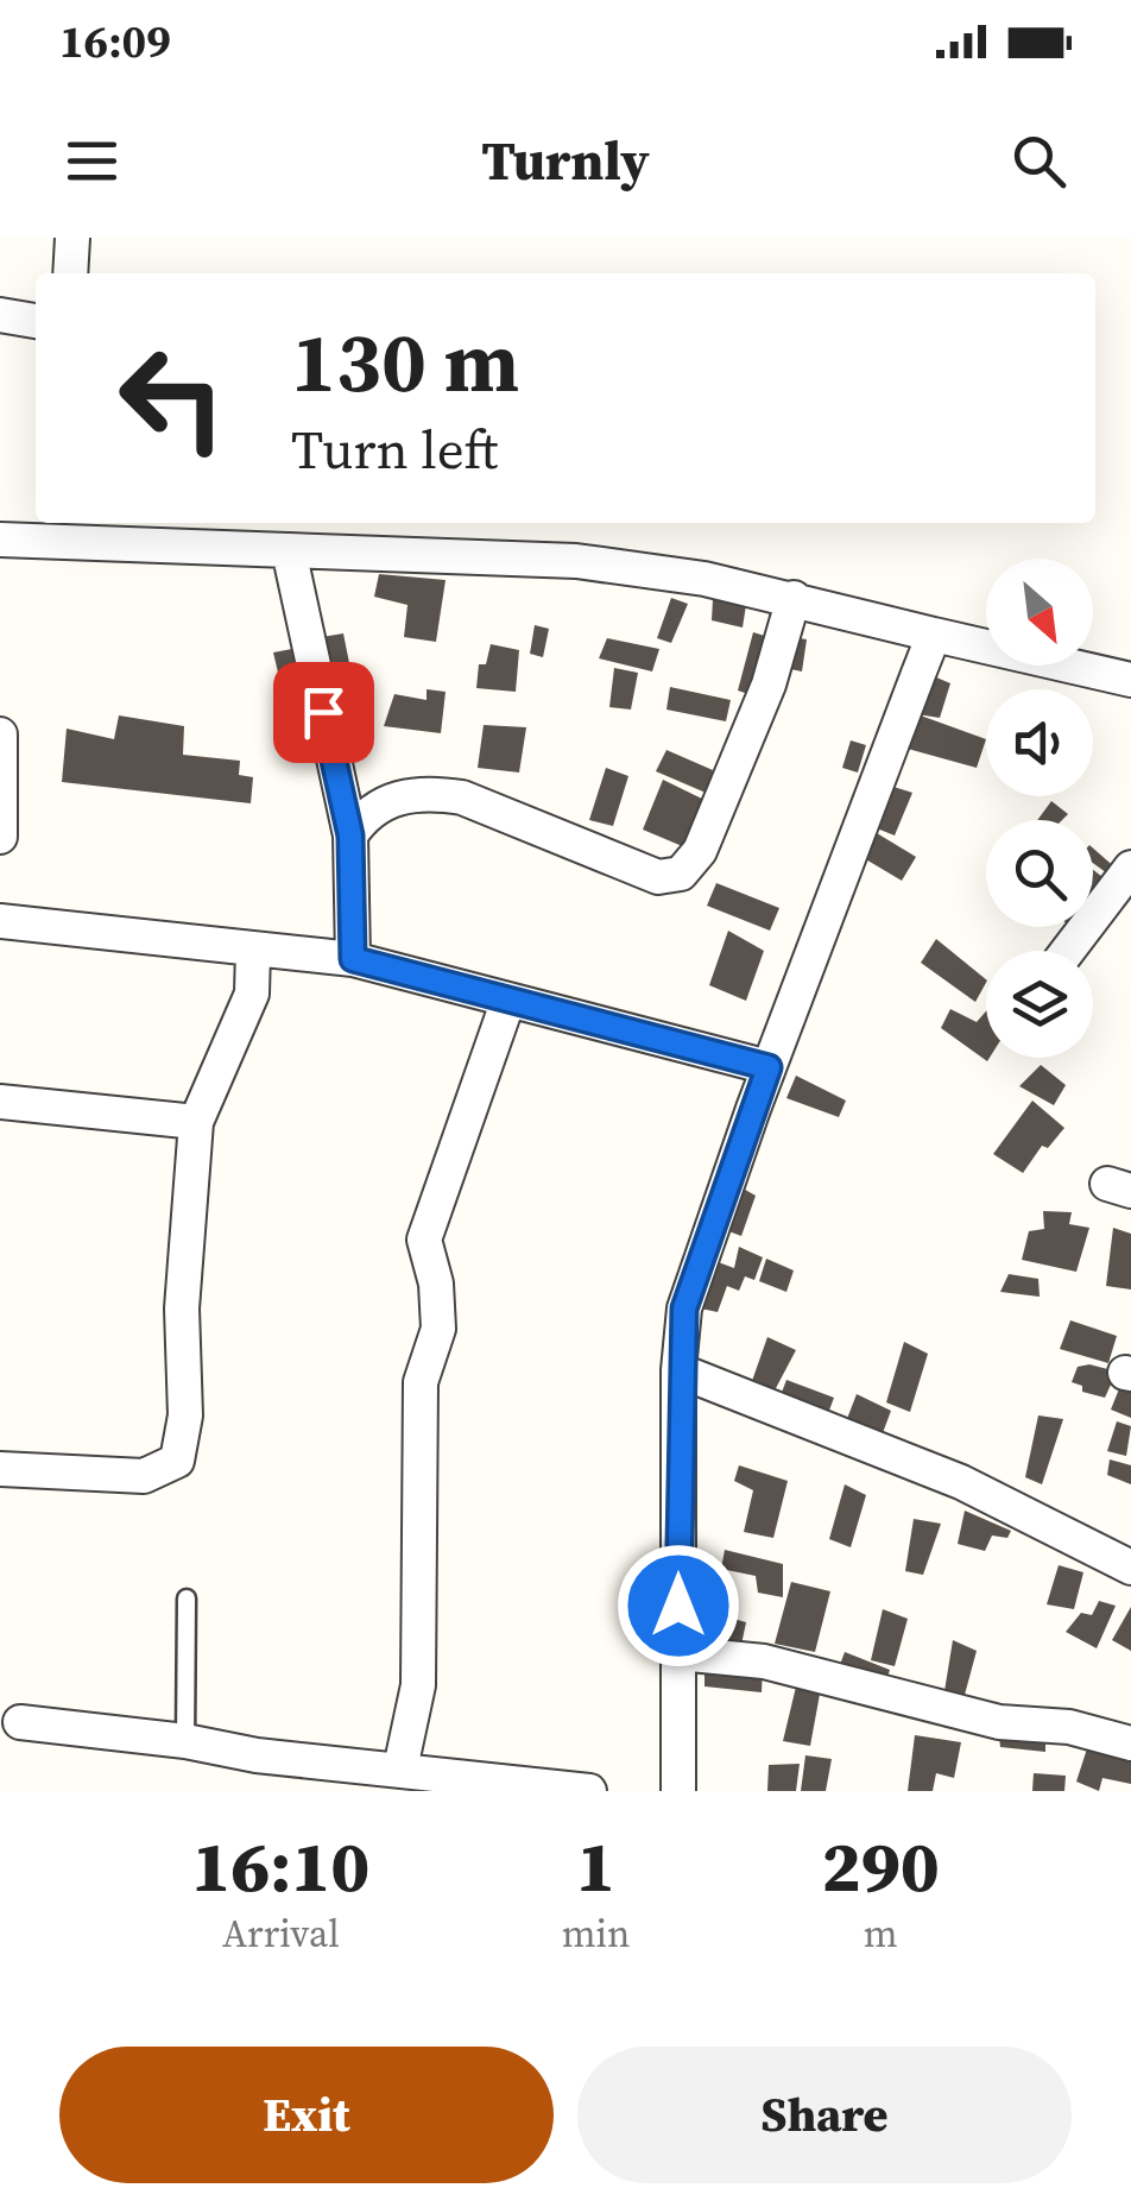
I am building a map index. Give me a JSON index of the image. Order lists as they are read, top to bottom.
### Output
{
  "north": "bottom right",
  "page": {
    "status": "16:09",
    "header": "Turnly",
    "turn": ["130 m", "Turn left"],
    "eta": [
      "16:10",
      "Arrival",
      "1",
      "min",
      "290",
      "m"
    ],
    "buttons": ["Exit", "Share"]
  }
}
